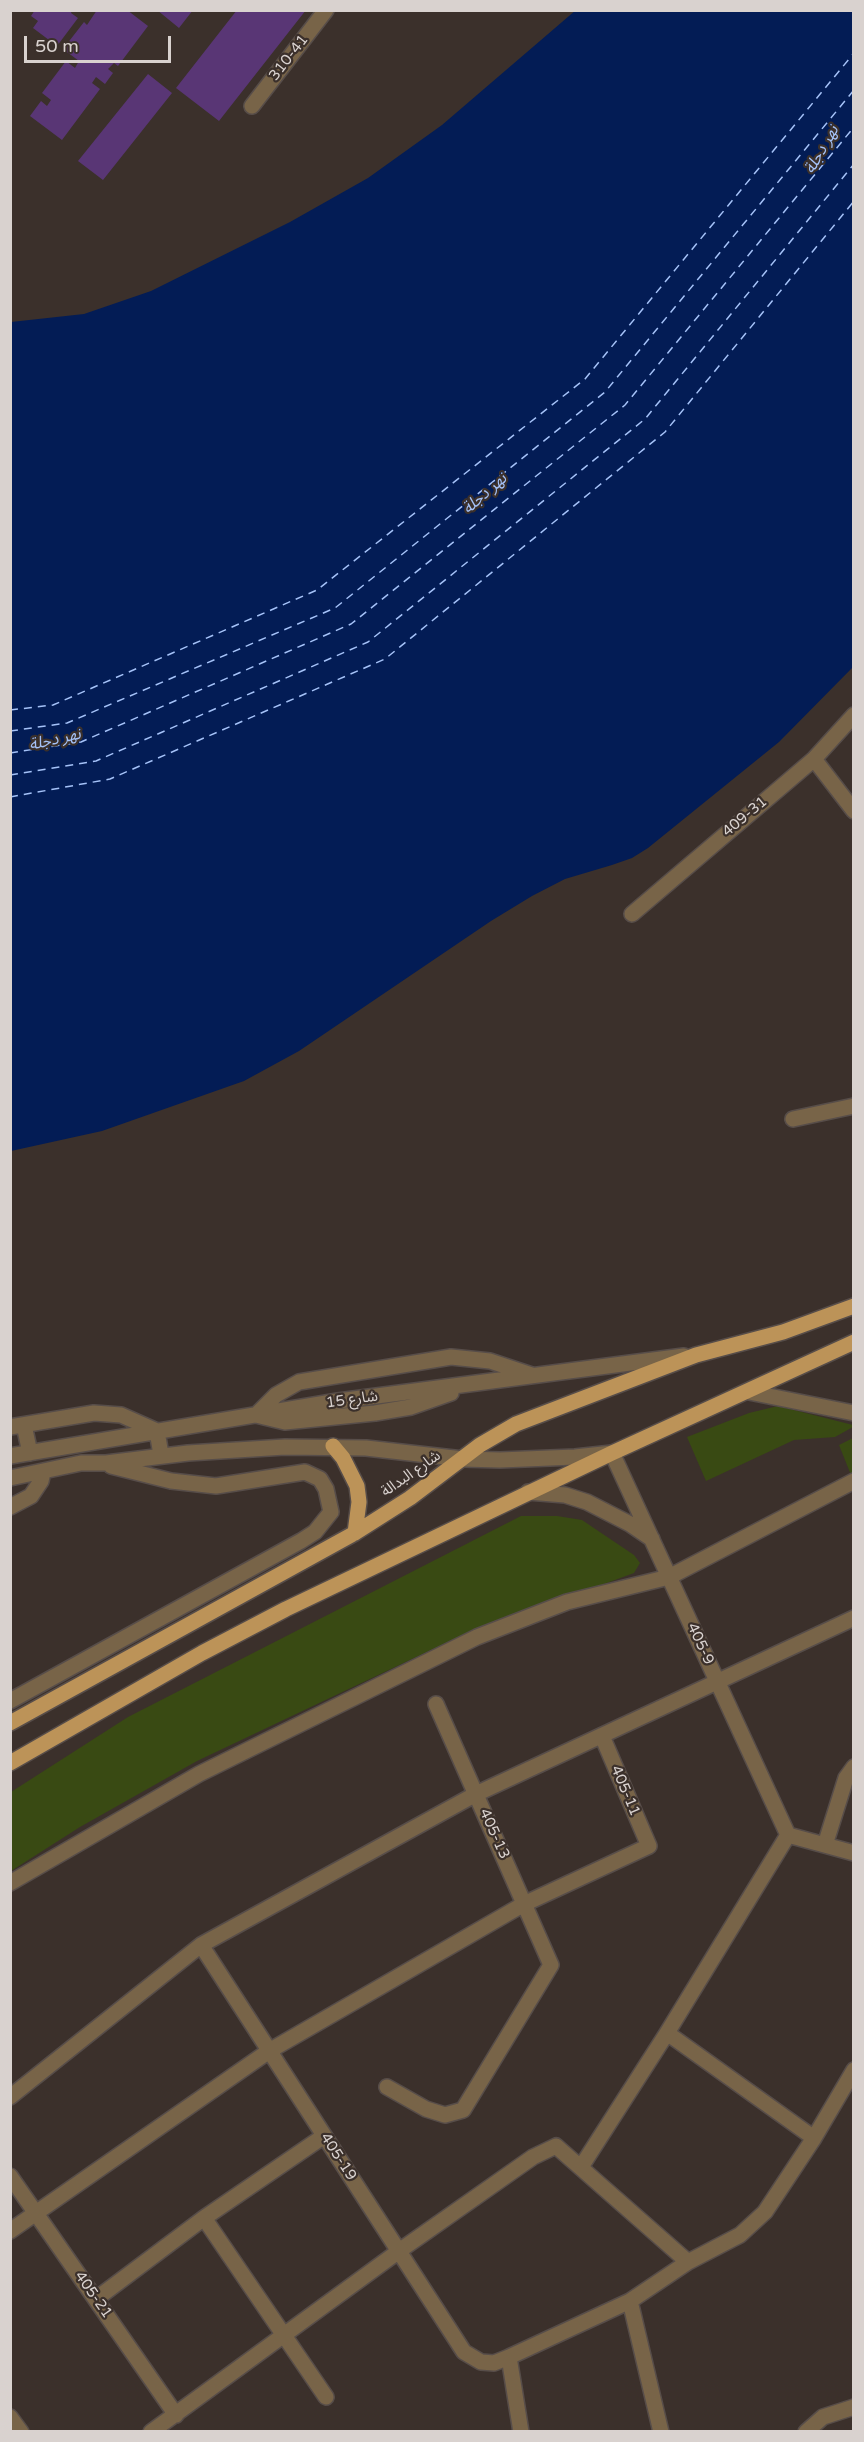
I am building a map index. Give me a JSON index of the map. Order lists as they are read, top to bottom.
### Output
{
  "streets": {
    "main road": ["شارع البدالة"],
    "street": [
      "310-41",
      "409-31",
      "شارع 15",
      "405-9",
      "405-11",
      "405-13",
      "405-19",
      "405-21"
    ]
  },
  "crossings": [
    ["شارع 15", "شارع البدالة"],
    ["405-11", "405-13"]
  ],
  "water": ["نهر دجلة"],
  "scale_bar": "50 m"
}
